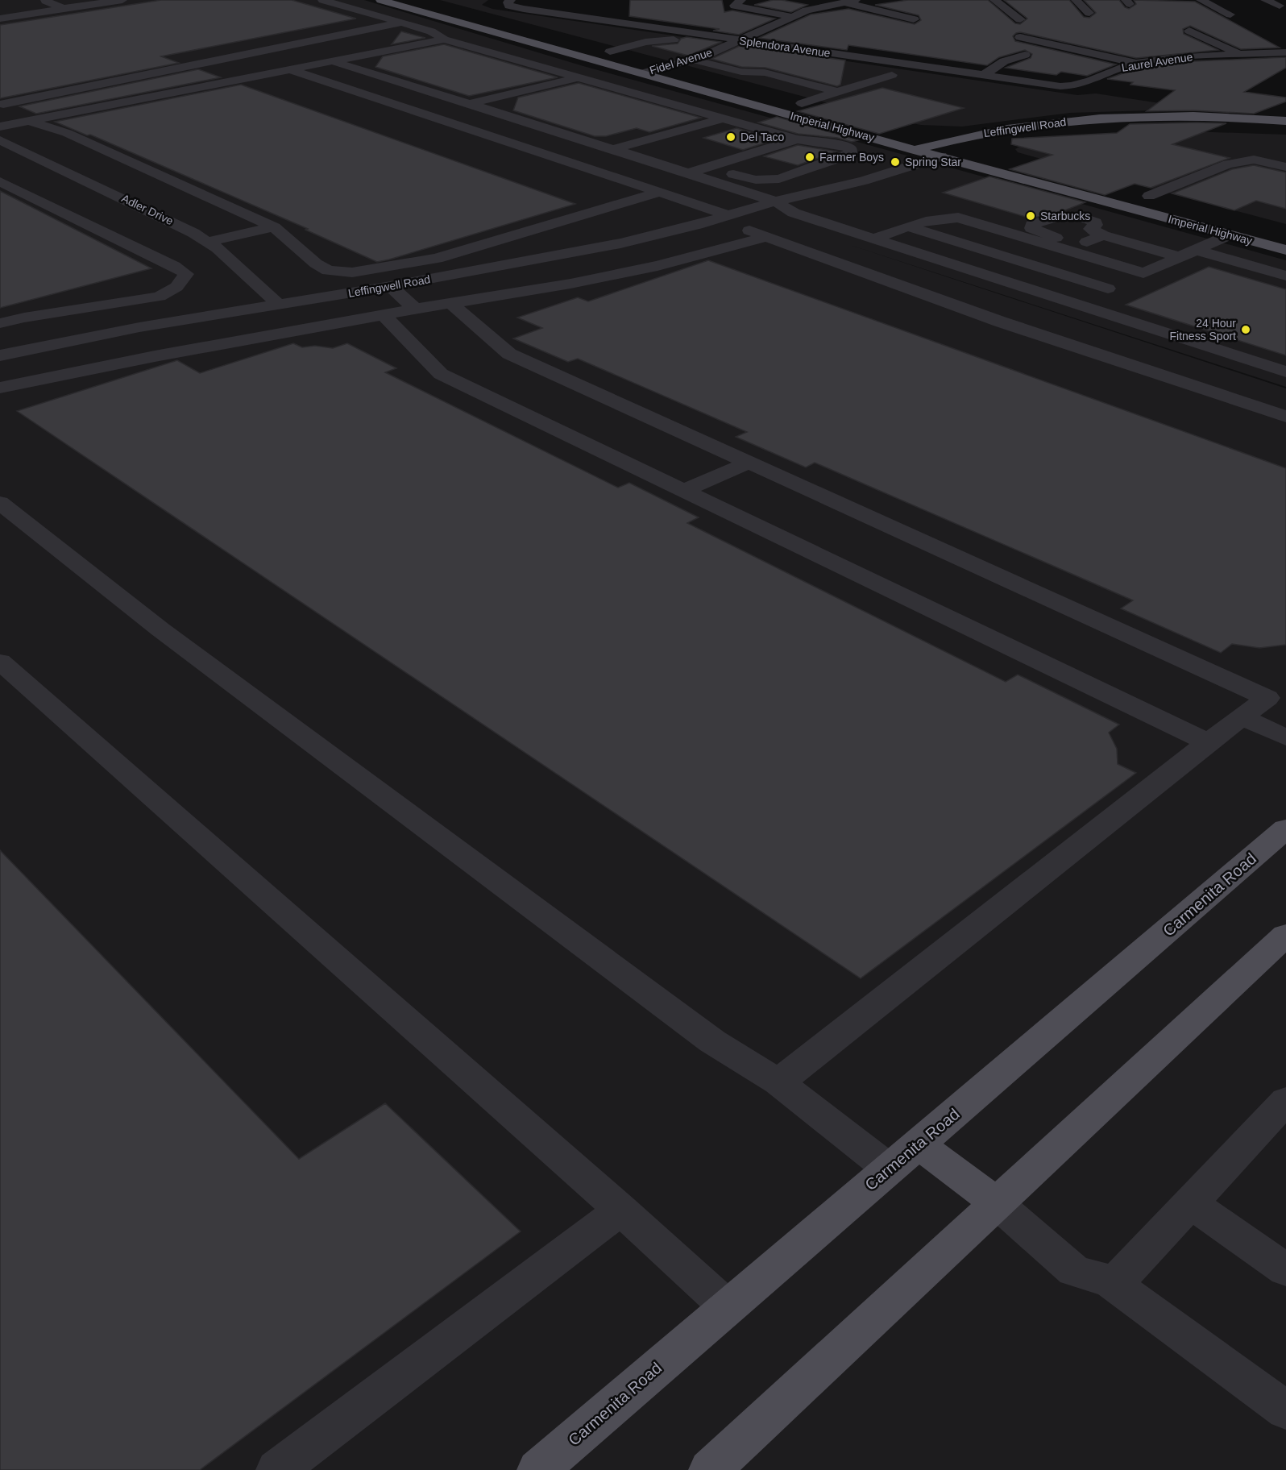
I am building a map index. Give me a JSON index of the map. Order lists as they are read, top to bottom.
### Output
{
  "streets": {
    "main road": ["Imperial Highway", "Leffingwell Road", "Carmenita Road"],
    "street": [
      "Splendora Avenue",
      "Fidel Avenue",
      "Laurel Avenue",
      "Adler Drive"
    ]
  },
  "crossings": [
    ["Splendora Avenue", "Fidel Avenue"],
    ["Splendora Avenue", "Laurel Avenue"],
    ["Fidel Avenue", "Imperial Highway"],
    ["Imperial Highway", "Leffingwell Road"],
    ["Leffingwell Road", "Adler Drive"]
  ],
  "places": [
    "Del Taco",
    "Farmer Boys",
    "Spring Star",
    "Starbucks",
    "24 Hour Fitness Sport"
  ]
}
